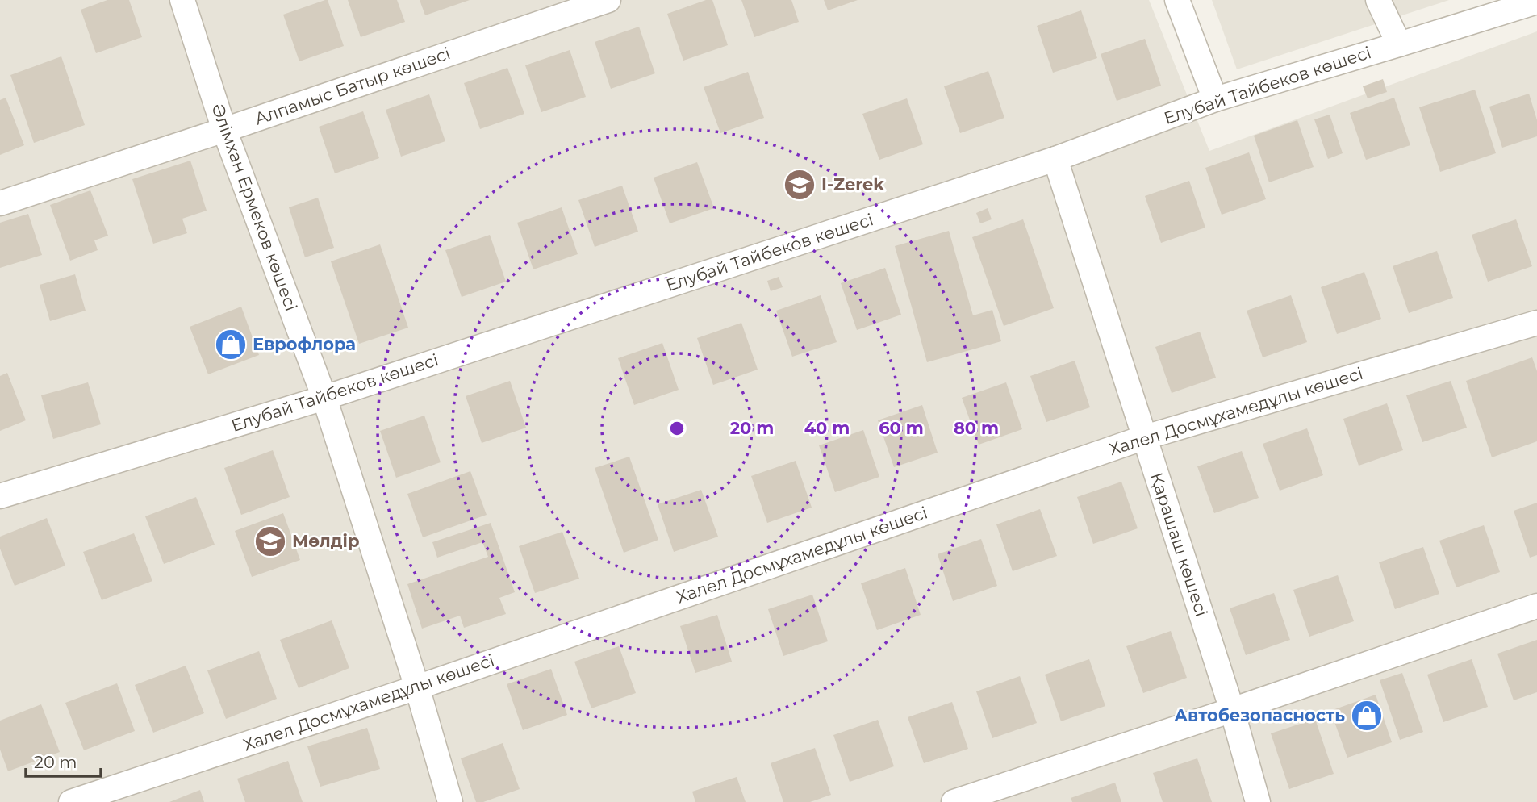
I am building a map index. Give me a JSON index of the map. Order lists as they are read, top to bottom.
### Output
{
  "streets": {
    "street": [
      "Елубай Тайбеков көшесі",
      "Алпамыс Батыр көшесі",
      "Әлімхан Ермеков көшесі",
      "Халел Досмұхамедұлы көшесі",
      "Қарашаш көшесі"
    ]
  },
  "crossings": [
    ["Елубай Тайбеков көшесі", "Әлімхан Ермеков көшесі"],
    ["Елубай Тайбеков көшесі", "Қарашаш көшесі"],
    ["Алпамыс Батыр көшесі", "Әлімхан Ермеков көшесі"],
    ["Әлімхан Ермеков көшесі", "Халел Досмұхамедұлы көшесі"],
    ["Халел Досмұхамедұлы көшесі", "Қарашаш көшесі"]
  ],
  "places": {
    "school or university": ["I-Zerek", "Мөлдір"],
    "shop": ["Еврофлора", "Автобезопасность"]
  },
  "scale_bar": "20 m",
  "rings": [
    "20 m",
    "40 m",
    "60 m",
    "80 m"
  ]
}
